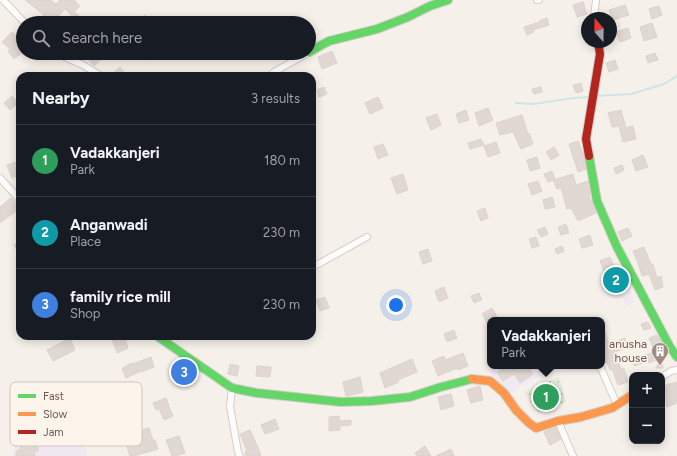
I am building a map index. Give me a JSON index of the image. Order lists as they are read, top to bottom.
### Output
{
  "places": {
    "building": ["anusha house"]
  },
  "legend": ["Fast", "Slow", "Jam"],
  "north": "top",
  "page": {
    "search": "Search here",
    "heading": ["Nearby", "3 results"],
    "list": [
      {
        "mark": "1",
        "name": "Vadakkanjeri",
        "note": "Park",
        "value": "180 m"
      },
      {
        "mark": "2",
        "name": "Anganwadi",
        "note": "Place",
        "value": "230 m"
      },
      {
        "mark": "3",
        "name": "family rice mill",
        "note": "Shop",
        "value": "230 m"
      }
    ],
    "pins": ["2", "3", "1"],
    "popup": ["Vadakkanjeri", "Park"],
    "map_buttons": ["+", "−"]
  }
}
